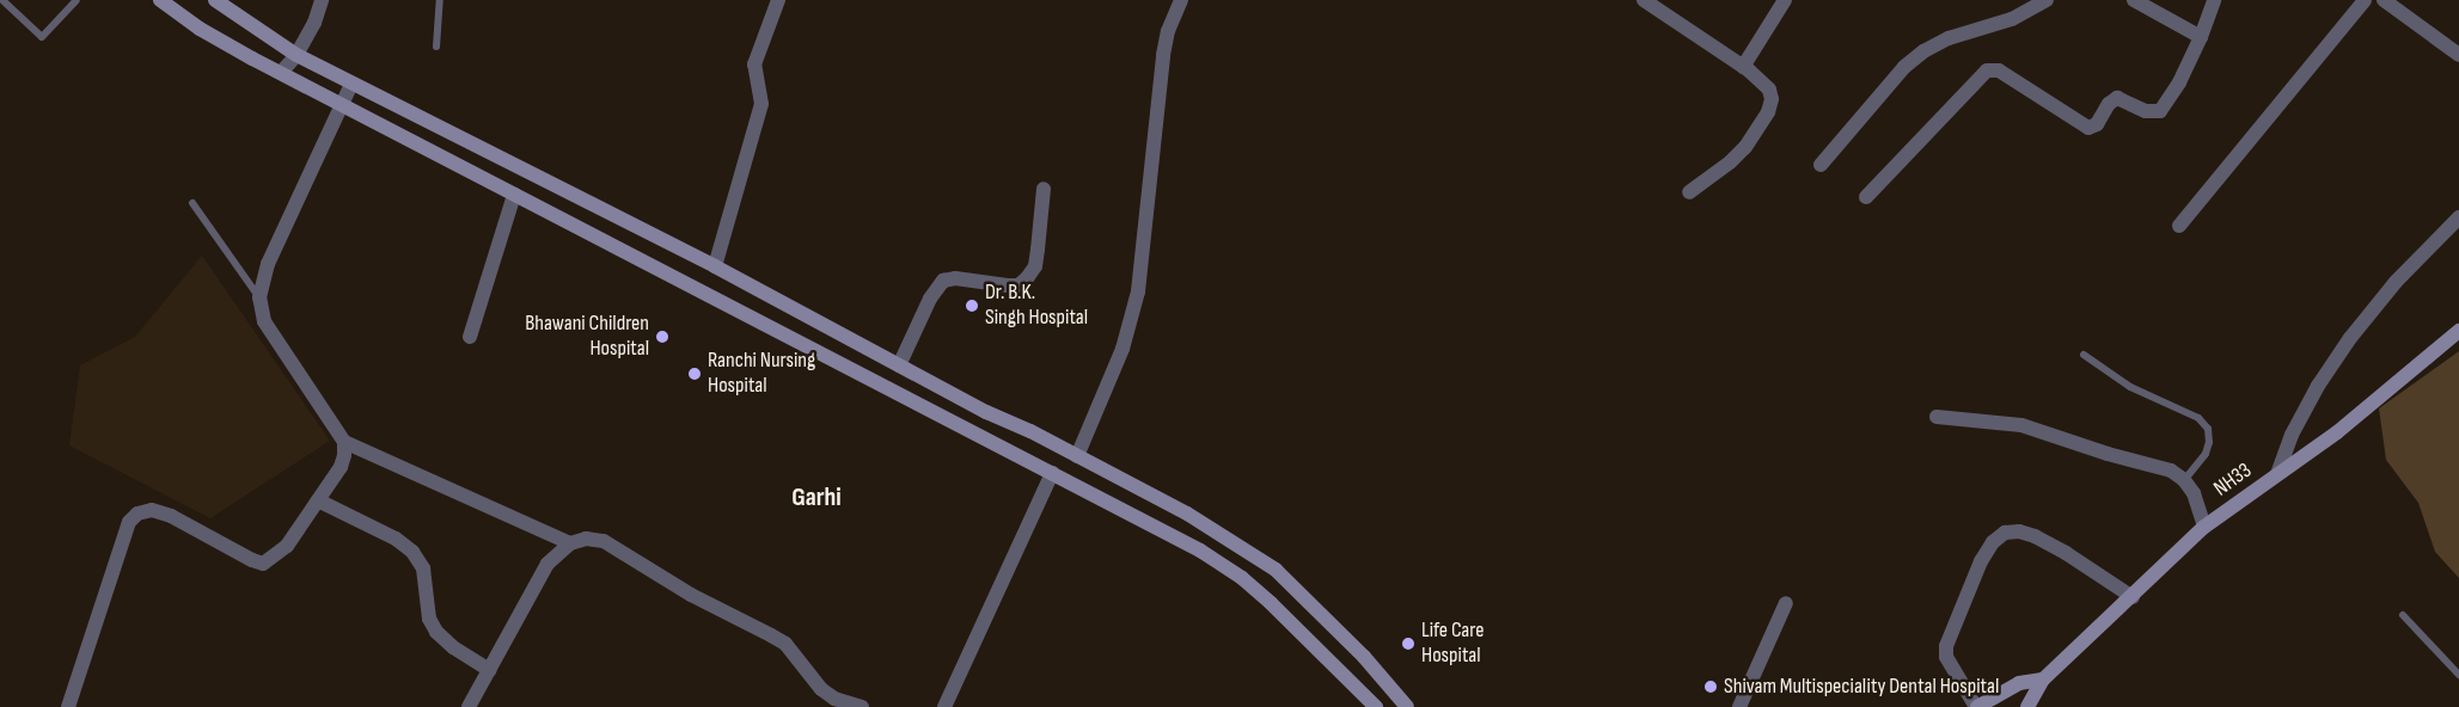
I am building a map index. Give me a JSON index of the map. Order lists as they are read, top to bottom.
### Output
{
  "streets": {
    "main road": ["NH33"]
  },
  "districts": ["Garhi"],
  "places": [
    "Dr. B.K. Singh Hospital",
    "Bhawani Children Hospital",
    "Ranchi Nursing Hospital",
    "Life Care Hospital",
    "Shivam Multispeciality Dental Hospital"
  ]
}
